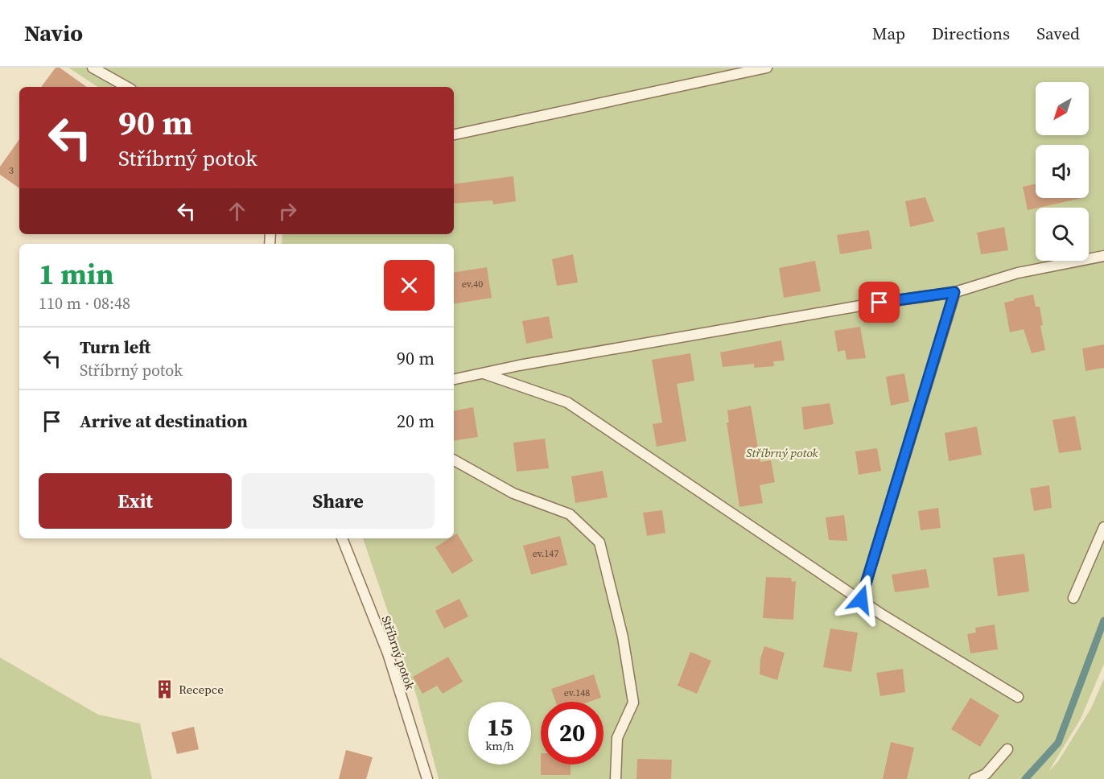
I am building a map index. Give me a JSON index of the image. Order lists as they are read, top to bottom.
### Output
{
  "streets": {
    "lane": ["Stříbrný potok"]
  },
  "parks": ["Stříbrný potok"],
  "places": {
    "building": ["Recepce"]
  },
  "house_numbers": [
    "3",
    "ev.40",
    "ev.147",
    "ev.148"
  ],
  "north": "bottom left",
  "page": {
    "header": "Navio",
    "nav": ["Map", "Directions", "Saved"],
    "turn": ["90 m", "Stříbrný potok"],
    "heading": ["1 min", "110 m · 08:48"],
    "list": [
      {
        "name": "Turn left",
        "note": "Stříbrný potok",
        "value": "90 m"
      },
      {
        "name": "Arrive at destination",
        "value": "20 m"
      }
    ],
    "buttons": ["Exit", "Share"],
    "speed": "15 km/h",
    "limit": "20"
  }
}
